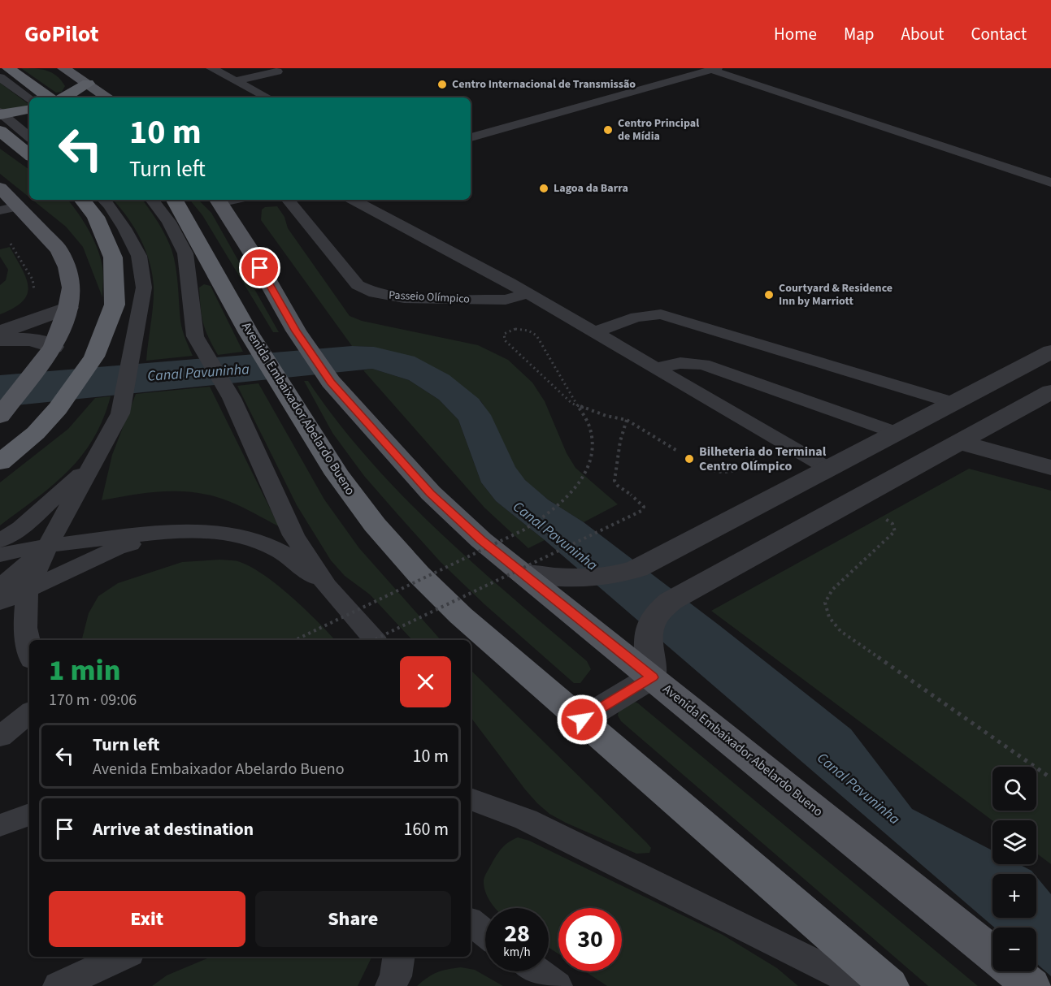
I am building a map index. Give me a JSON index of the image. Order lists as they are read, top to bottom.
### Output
{
  "streets": {
    "highway": ["Avenida Embaixador Abelardo Bueno"],
    "lane": ["Passeio Olímpico"]
  },
  "water": ["Canal Pavuninha"],
  "places": [
    "Centro Internacional de Transmissão",
    "Centro Principal de Mídia",
    "Lagoa da Barra",
    "Courtyard & Residence Inn by Marriott",
    "Bilheteria do Terminal Centro Olímpico"
  ],
  "page": {
    "header": "GoPilot",
    "nav": [
      "Home",
      "Map",
      "About",
      "Contact"
    ],
    "turn": ["10 m", "Turn left"],
    "heading": ["1 min", "170 m · 09:06"],
    "list": [
      {
        "name": "Turn left",
        "note": "Avenida Embaixador Abelardo Bueno",
        "value": "10 m"
      },
      {
        "name": "Arrive at destination",
        "value": "160 m"
      }
    ],
    "map_buttons": ["+", "−"],
    "buttons": ["Exit", "Share"],
    "speed": "28 km/h",
    "limit": "30"
  }
}
